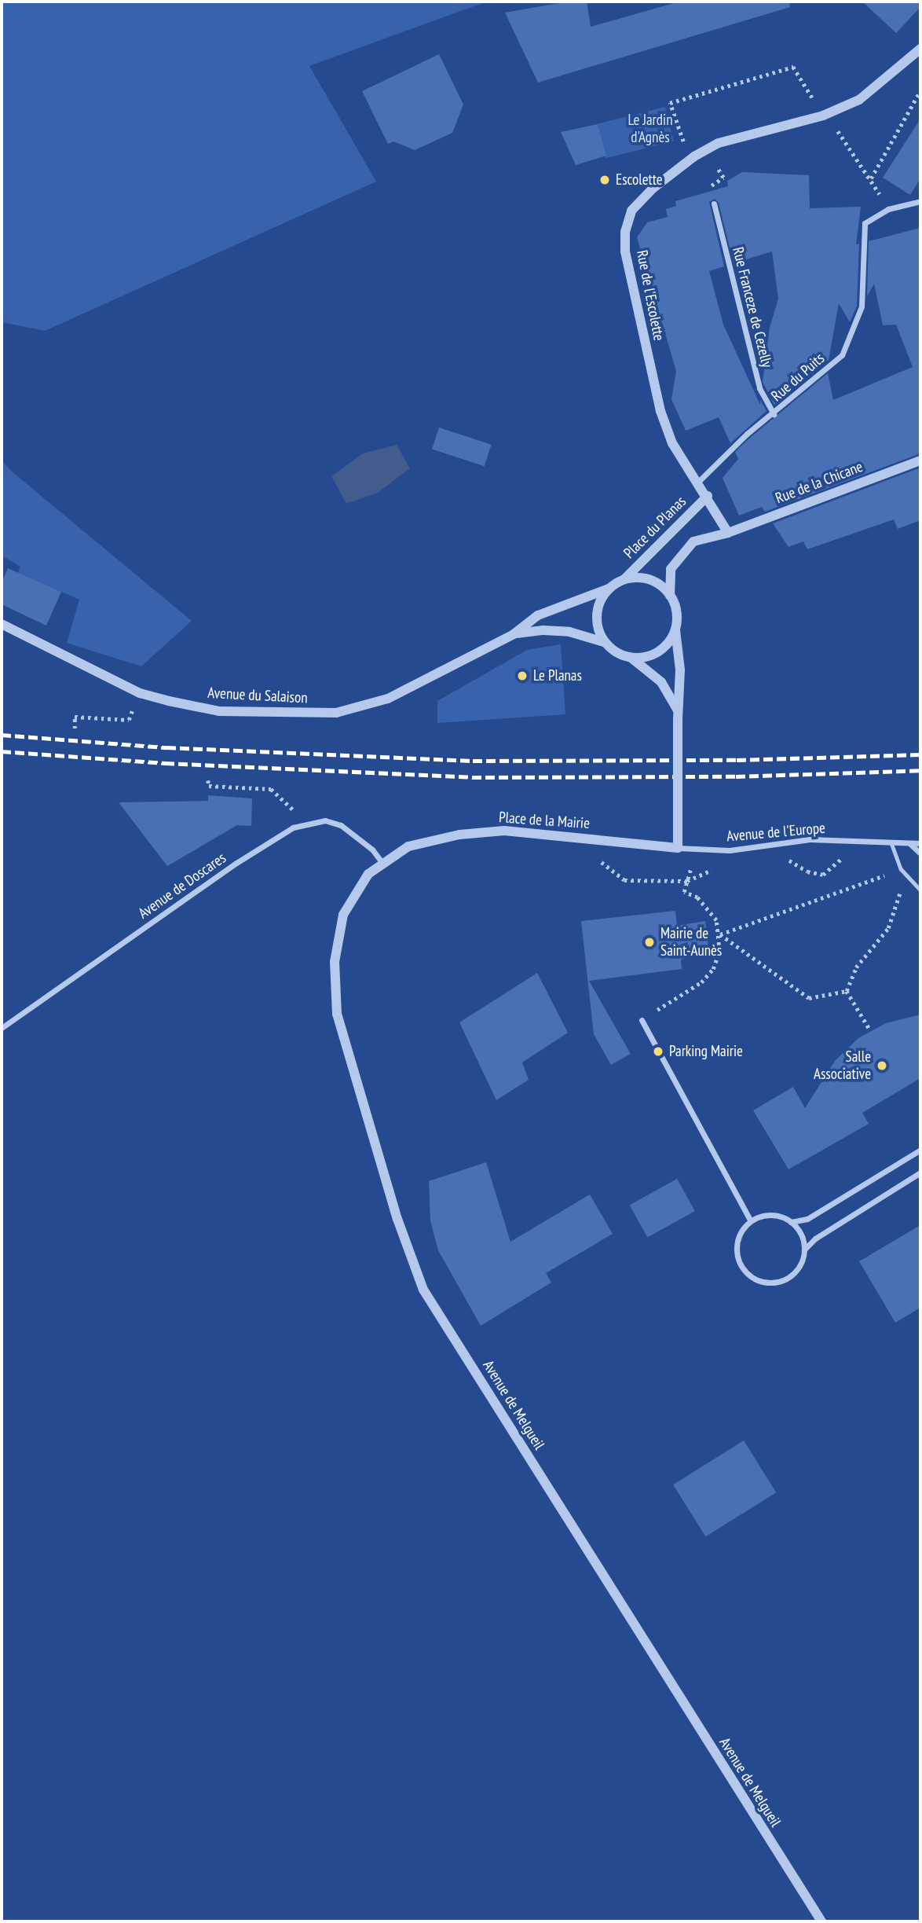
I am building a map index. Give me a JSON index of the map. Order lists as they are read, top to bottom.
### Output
{
  "streets": {
    "street": [
      "Rue de l'Escolette",
      "Rue Franceze de Cezelly",
      "Rue du Puits",
      "Rue de la Chicane",
      "Place du Planas",
      "Avenue du Salaison",
      "Place de la Mairie",
      "Avenue de l'Europe",
      "Avenue de Doscares",
      "Avenue de Melgueil"
    ]
  },
  "crossings": [
    ["Rue de l'Escolette", "Rue du Puits"],
    ["Rue de l'Escolette", "Place du Planas"],
    ["Rue Franceze de Cezelly", "Rue du Puits"],
    ["Rue du Puits", "Place du Planas"],
    ["Rue de la Chicane", "Place du Planas"],
    ["Place du Planas", "Avenue du Salaison"],
    ["Place de la Mairie", "Avenue de l'Europe"],
    ["Place de la Mairie", "Avenue de Doscares"],
    ["Place de la Mairie", "Avenue de Melgueil"],
    ["Avenue de Doscares", "Avenue de Melgueil"]
  ],
  "parks": ["Le Jardin d'Agnès"],
  "places": [
    "Escolette",
    "Le Planas",
    "Mairie de Saint-Aunès",
    "Parking Mairie",
    "Salle Associative"
  ]
}
